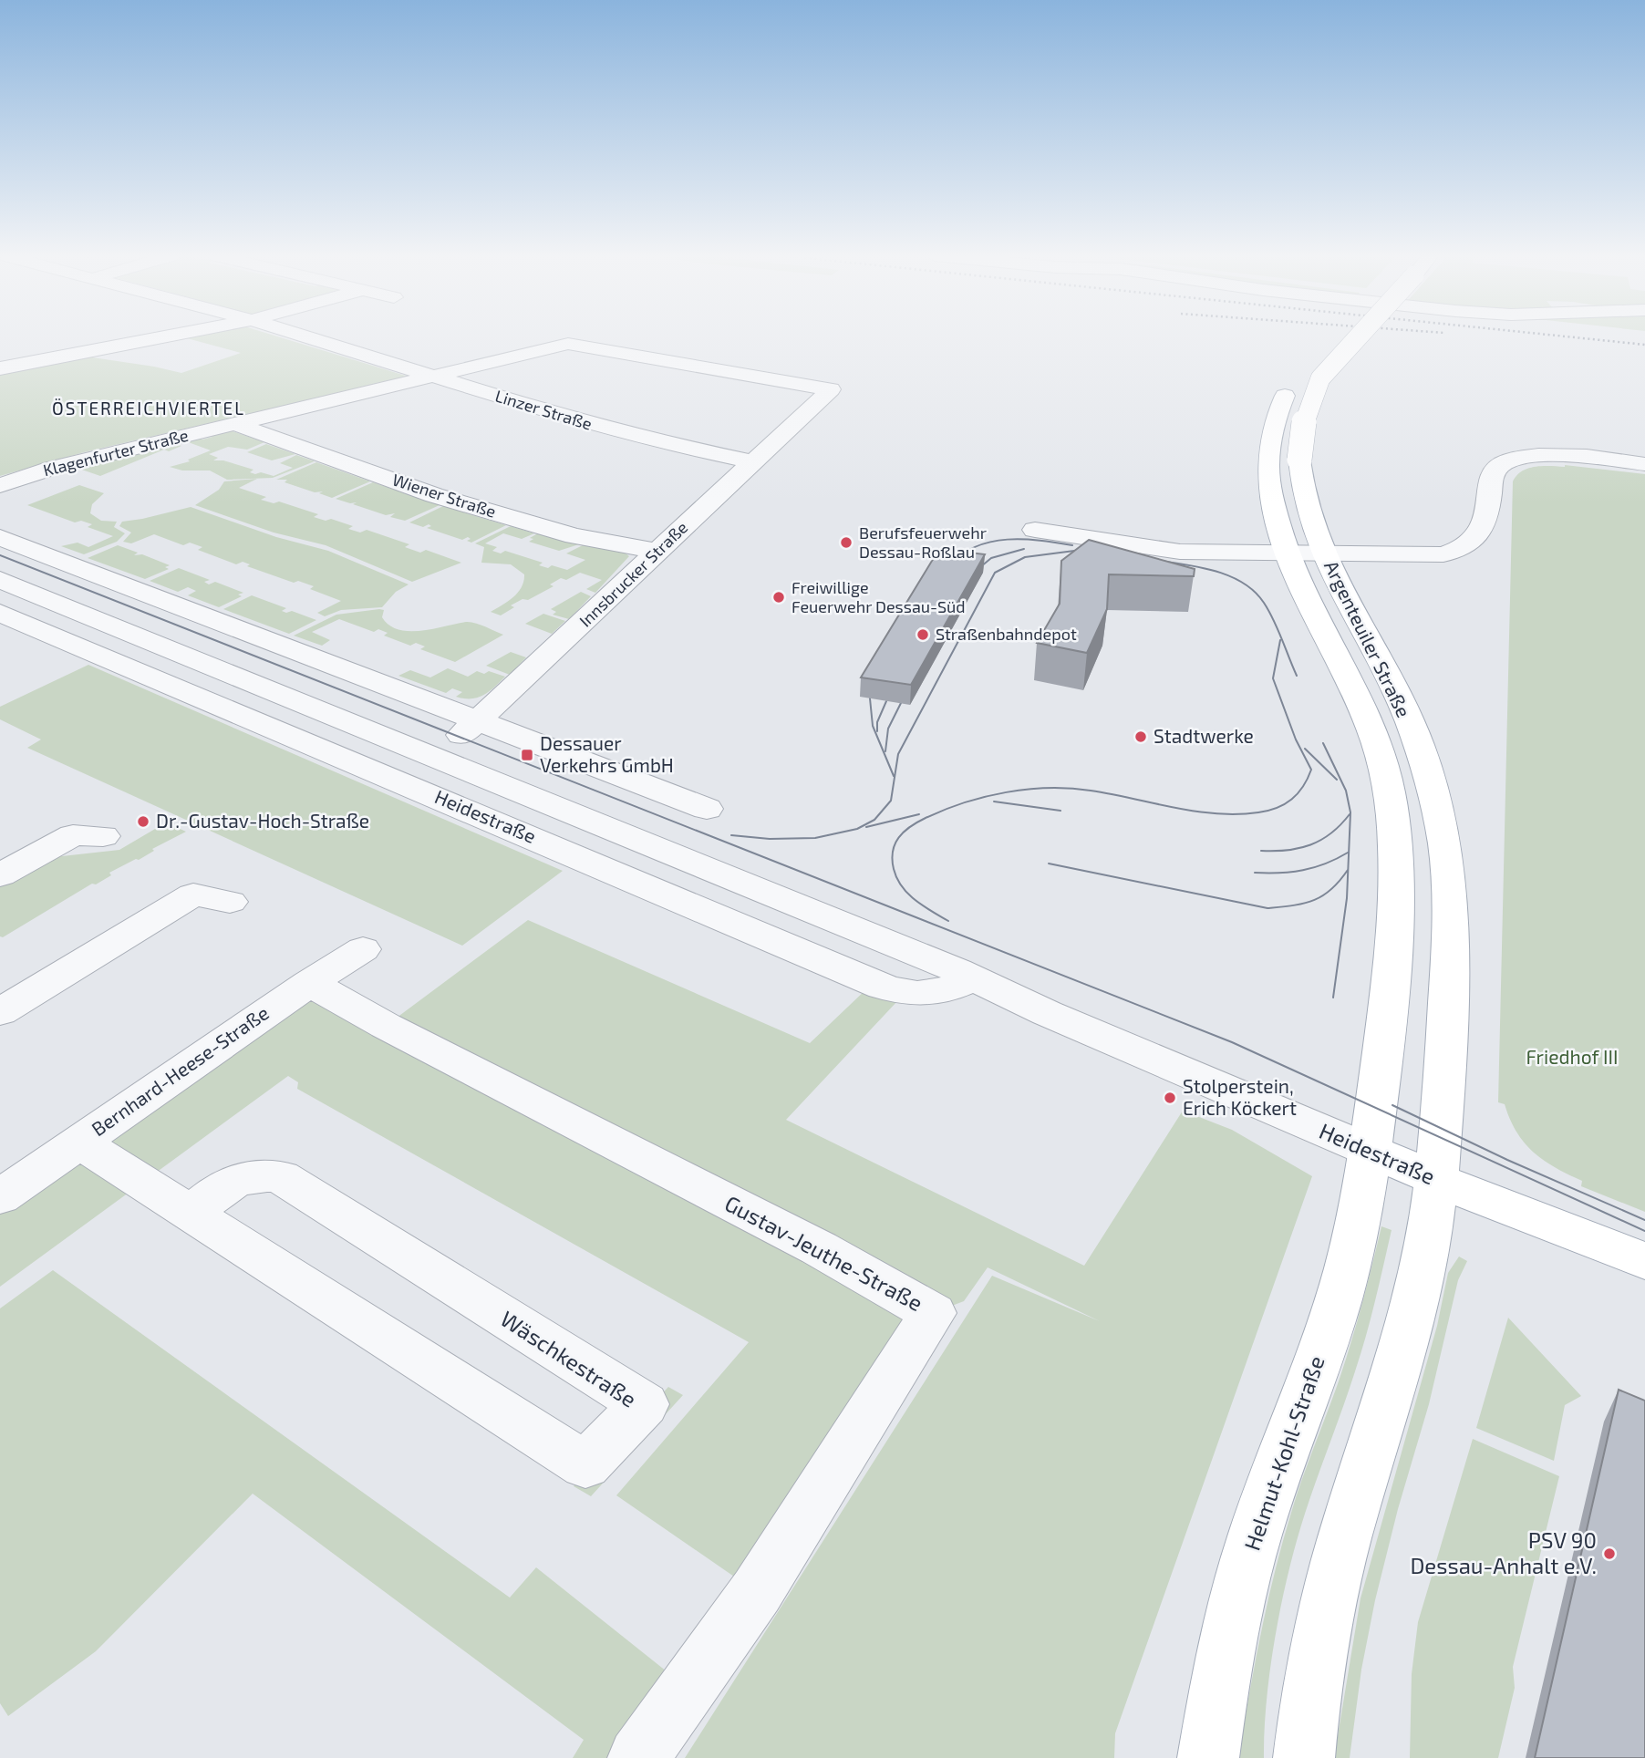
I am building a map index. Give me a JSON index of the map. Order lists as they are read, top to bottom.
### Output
{
  "streets": {
    "main road": ["Argenteuiler Straße", "Heidestraße", "Helmut-Kohl-Straße"],
    "street": [
      "Linzer Straße",
      "Klagenfurter Straße",
      "Wiener Straße",
      "Innsbrucker Straße",
      "Bernhard-Heese-Straße",
      "Gustav-Jeuthe-Straße",
      "Wäschkestraße"
    ]
  },
  "crossings": [
    ["Linzer Straße", "Klagenfurter Straße"],
    ["Linzer Straße", "Innsbrucker Straße"],
    ["Klagenfurter Straße", "Wiener Straße"],
    ["Klagenfurter Straße", "Innsbrucker Straße"],
    ["Wiener Straße", "Innsbrucker Straße"],
    ["Innsbrucker Straße", "Heidestraße"],
    ["Argenteuiler Straße", "Heidestraße"],
    ["Argenteuiler Straße", "Helmut-Kohl-Straße"],
    ["Heidestraße", "Helmut-Kohl-Straße"],
    ["Bernhard-Heese-Straße", "Gustav-Jeuthe-Straße"],
    ["Bernhard-Heese-Straße", "Wäschkestraße"]
  ],
  "districts": ["ÖSTERREICHVIERTEL"],
  "parks": ["Friedhof III"],
  "places": {
    "other": [
      "Berufsfeuerwehr Dessau-Roßlau",
      "Freiwillige Feuerwehr Dessau-Süd",
      "Straßenbahndepot",
      "Stadtwerke",
      "Dr.-Gustav-Hoch-Straße",
      "Stolperstein, Erich Köckert",
      "PSV 90 Dessau-Anhalt e.V."
    ],
    "transit": ["Dessauer Verkehrs GmbH"]
  }
}
